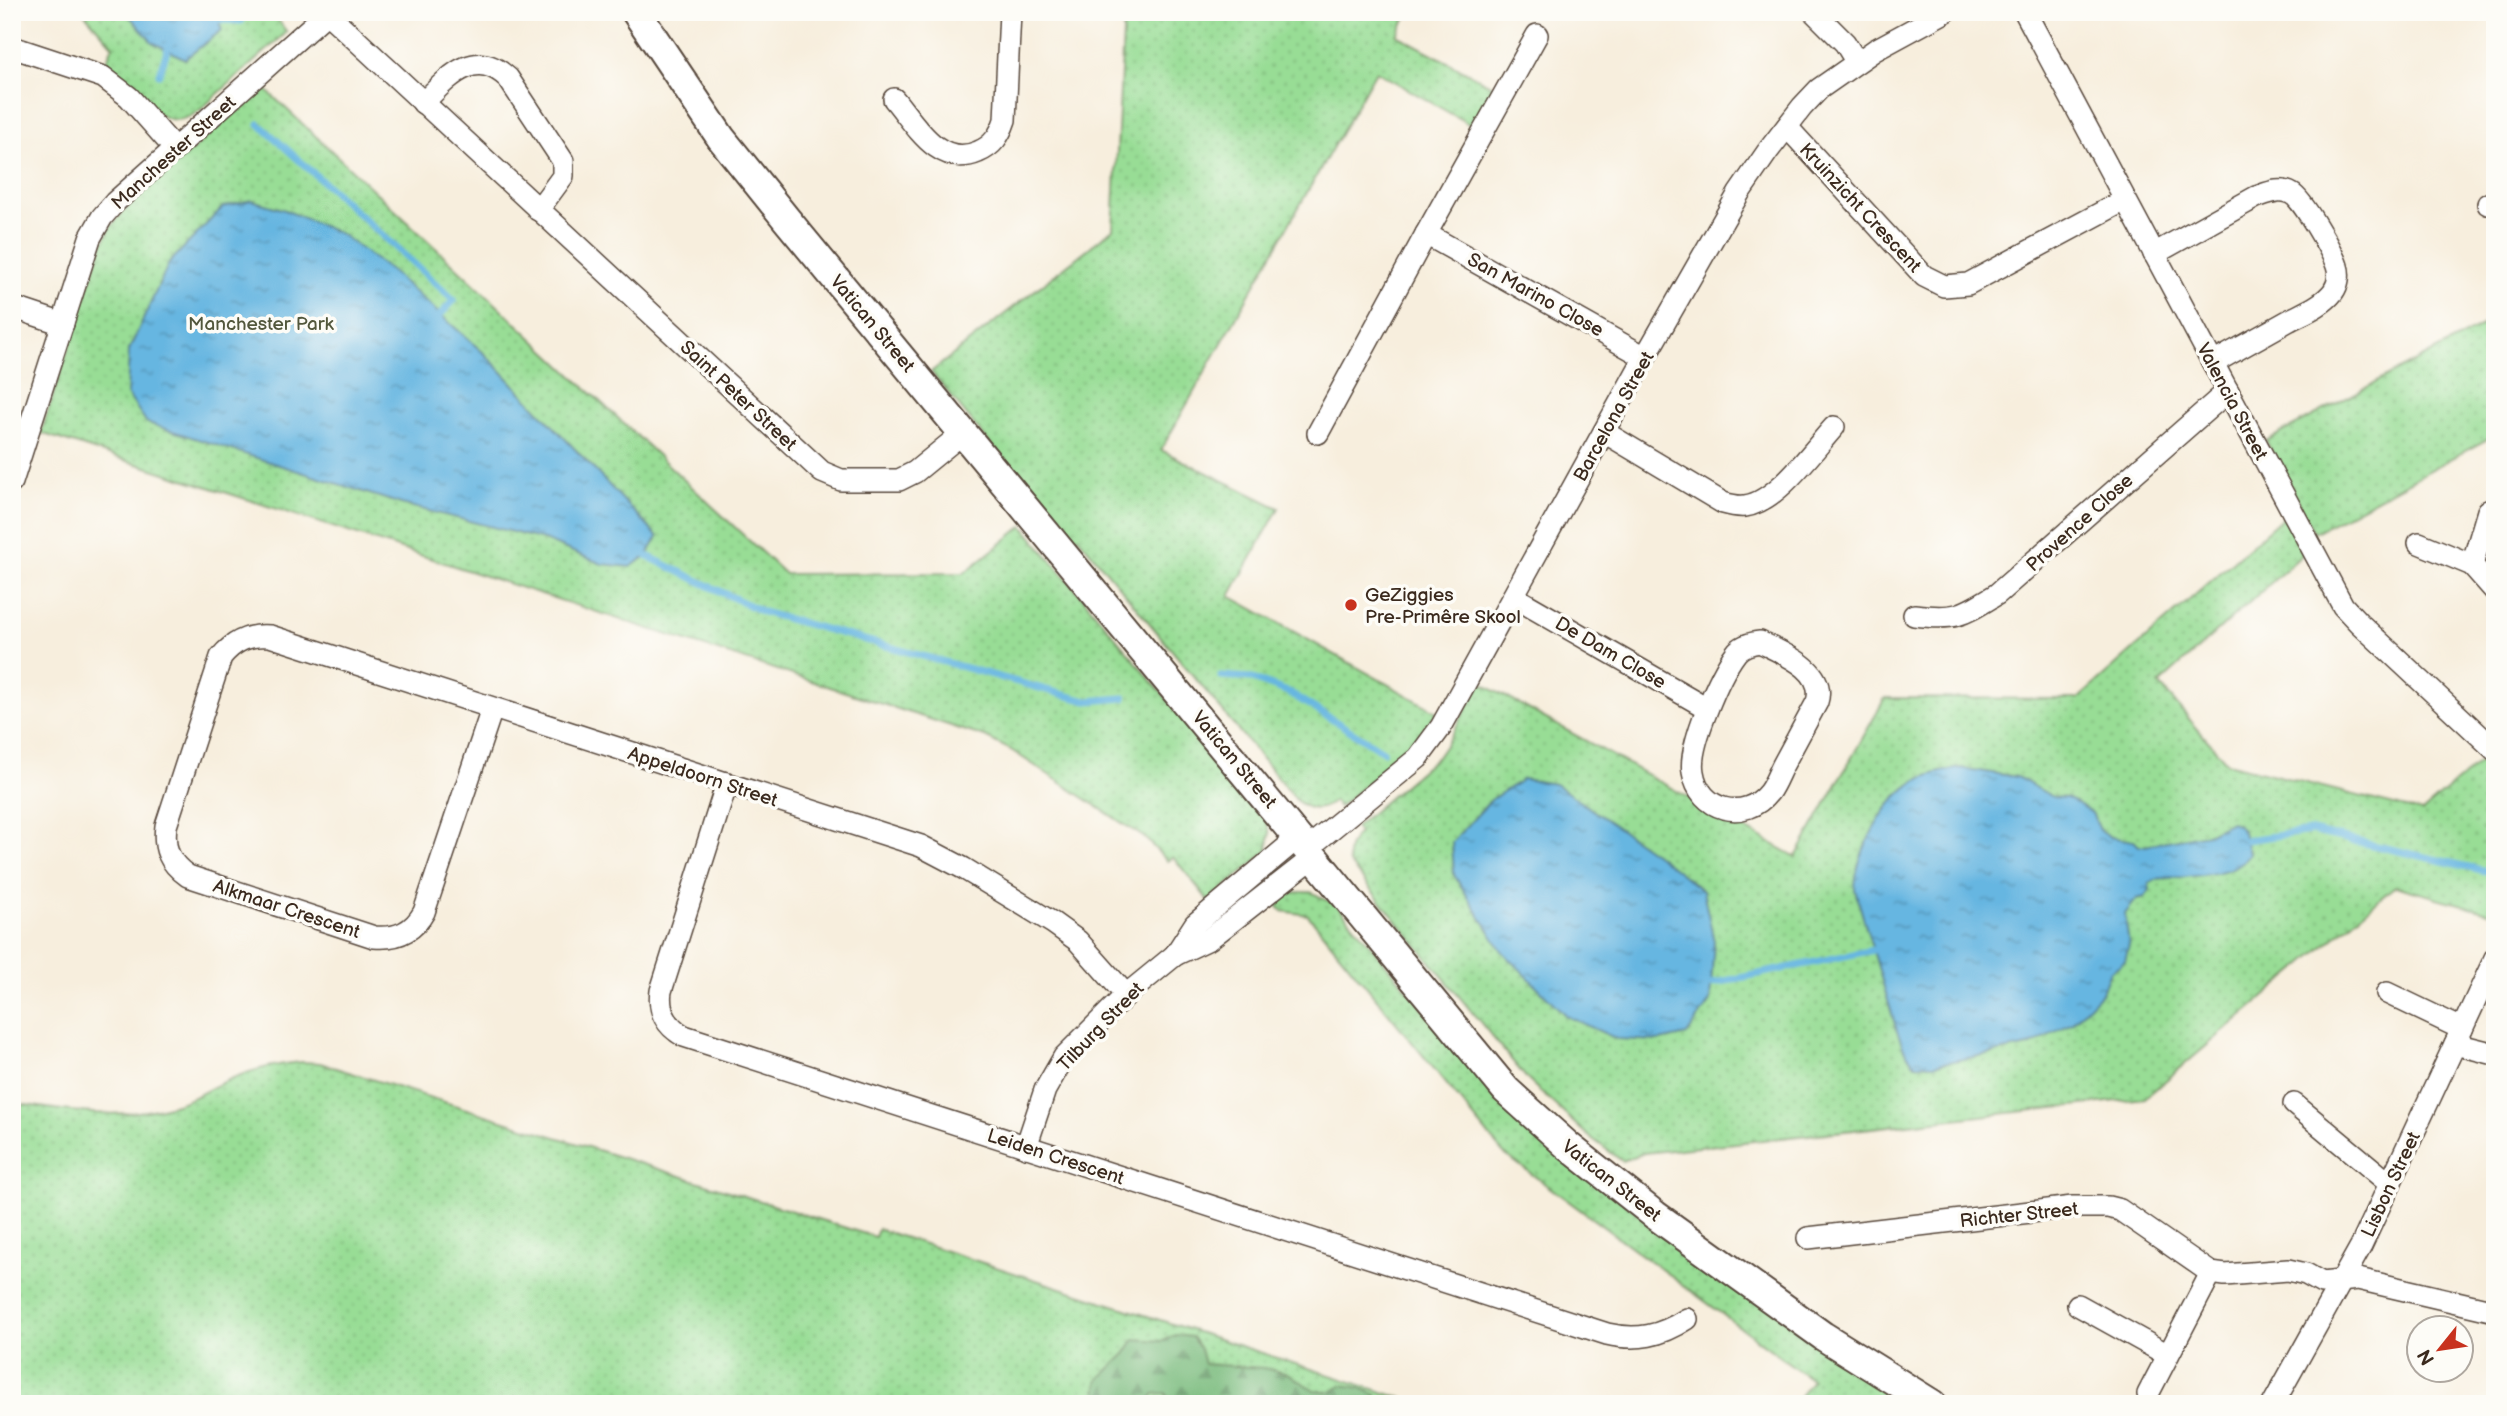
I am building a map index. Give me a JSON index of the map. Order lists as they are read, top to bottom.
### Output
{
  "streets": {
    "street": [
      "Manchester Street",
      "Kruinzicht Crescent",
      "San Marino Close",
      "Vatican Street",
      "Saint Peter Street",
      "Valencia Street",
      "Barcelona Street",
      "Provence Close",
      "De Dam Close",
      "Appeldoorn Street",
      "Alkmaar Crescent",
      "Tilburg Street",
      "Leiden Crescent",
      "Lisbon Street",
      "Richter Street"
    ]
  },
  "crossings": [
    ["Manchester Street", "Saint Peter Street"],
    ["Kruinzicht Crescent", "Valencia Street"],
    ["Kruinzicht Crescent", "Barcelona Street"],
    ["San Marino Close", "Barcelona Street"],
    ["Vatican Street", "Saint Peter Street"],
    ["Vatican Street", "Barcelona Street"],
    ["Vatican Street", "Tilburg Street"],
    ["Valencia Street", "Provence Close"],
    ["Barcelona Street", "De Dam Close"],
    ["Barcelona Street", "Tilburg Street"],
    ["Appeldoorn Street", "Alkmaar Crescent"],
    ["Appeldoorn Street", "Tilburg Street"],
    ["Appeldoorn Street", "Leiden Crescent"],
    ["Tilburg Street", "Leiden Crescent"]
  ],
  "parks": ["Manchester Park"],
  "places": ["GeZiggies Pre-Primêre Skool"],
  "north": "bottom left"
}
